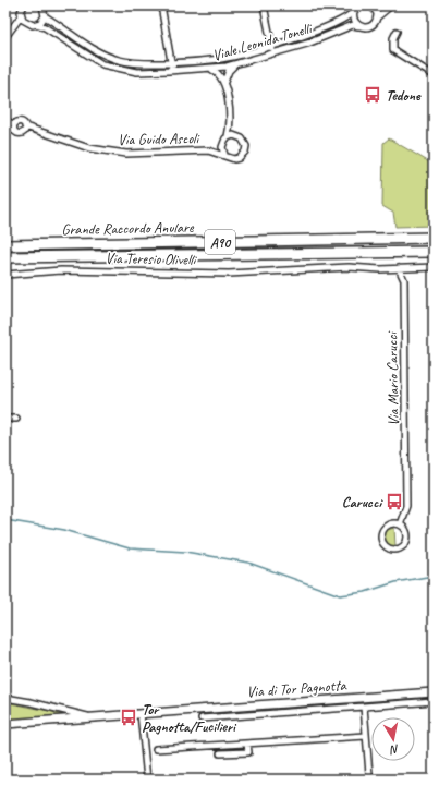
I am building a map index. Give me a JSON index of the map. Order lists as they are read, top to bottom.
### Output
{
  "streets": {
    "highway": ["Grande Raccordo Anulare", "A90"],
    "street": [
      "Viale Leonida Tonelli",
      "Via Guido Ascoli",
      "Via Teresio Olivelli",
      "Via Mario Carucci",
      "Via di Tor Pagnotta"
    ]
  },
  "crossings": [
    ["Via Teresio Olivelli", "Via Mario Carucci"]
  ],
  "places": {
    "bus stop": ["Tedone", "Carucci", "Tor Pagnotta/Fucilieri"]
  },
  "north": "bottom"
}
